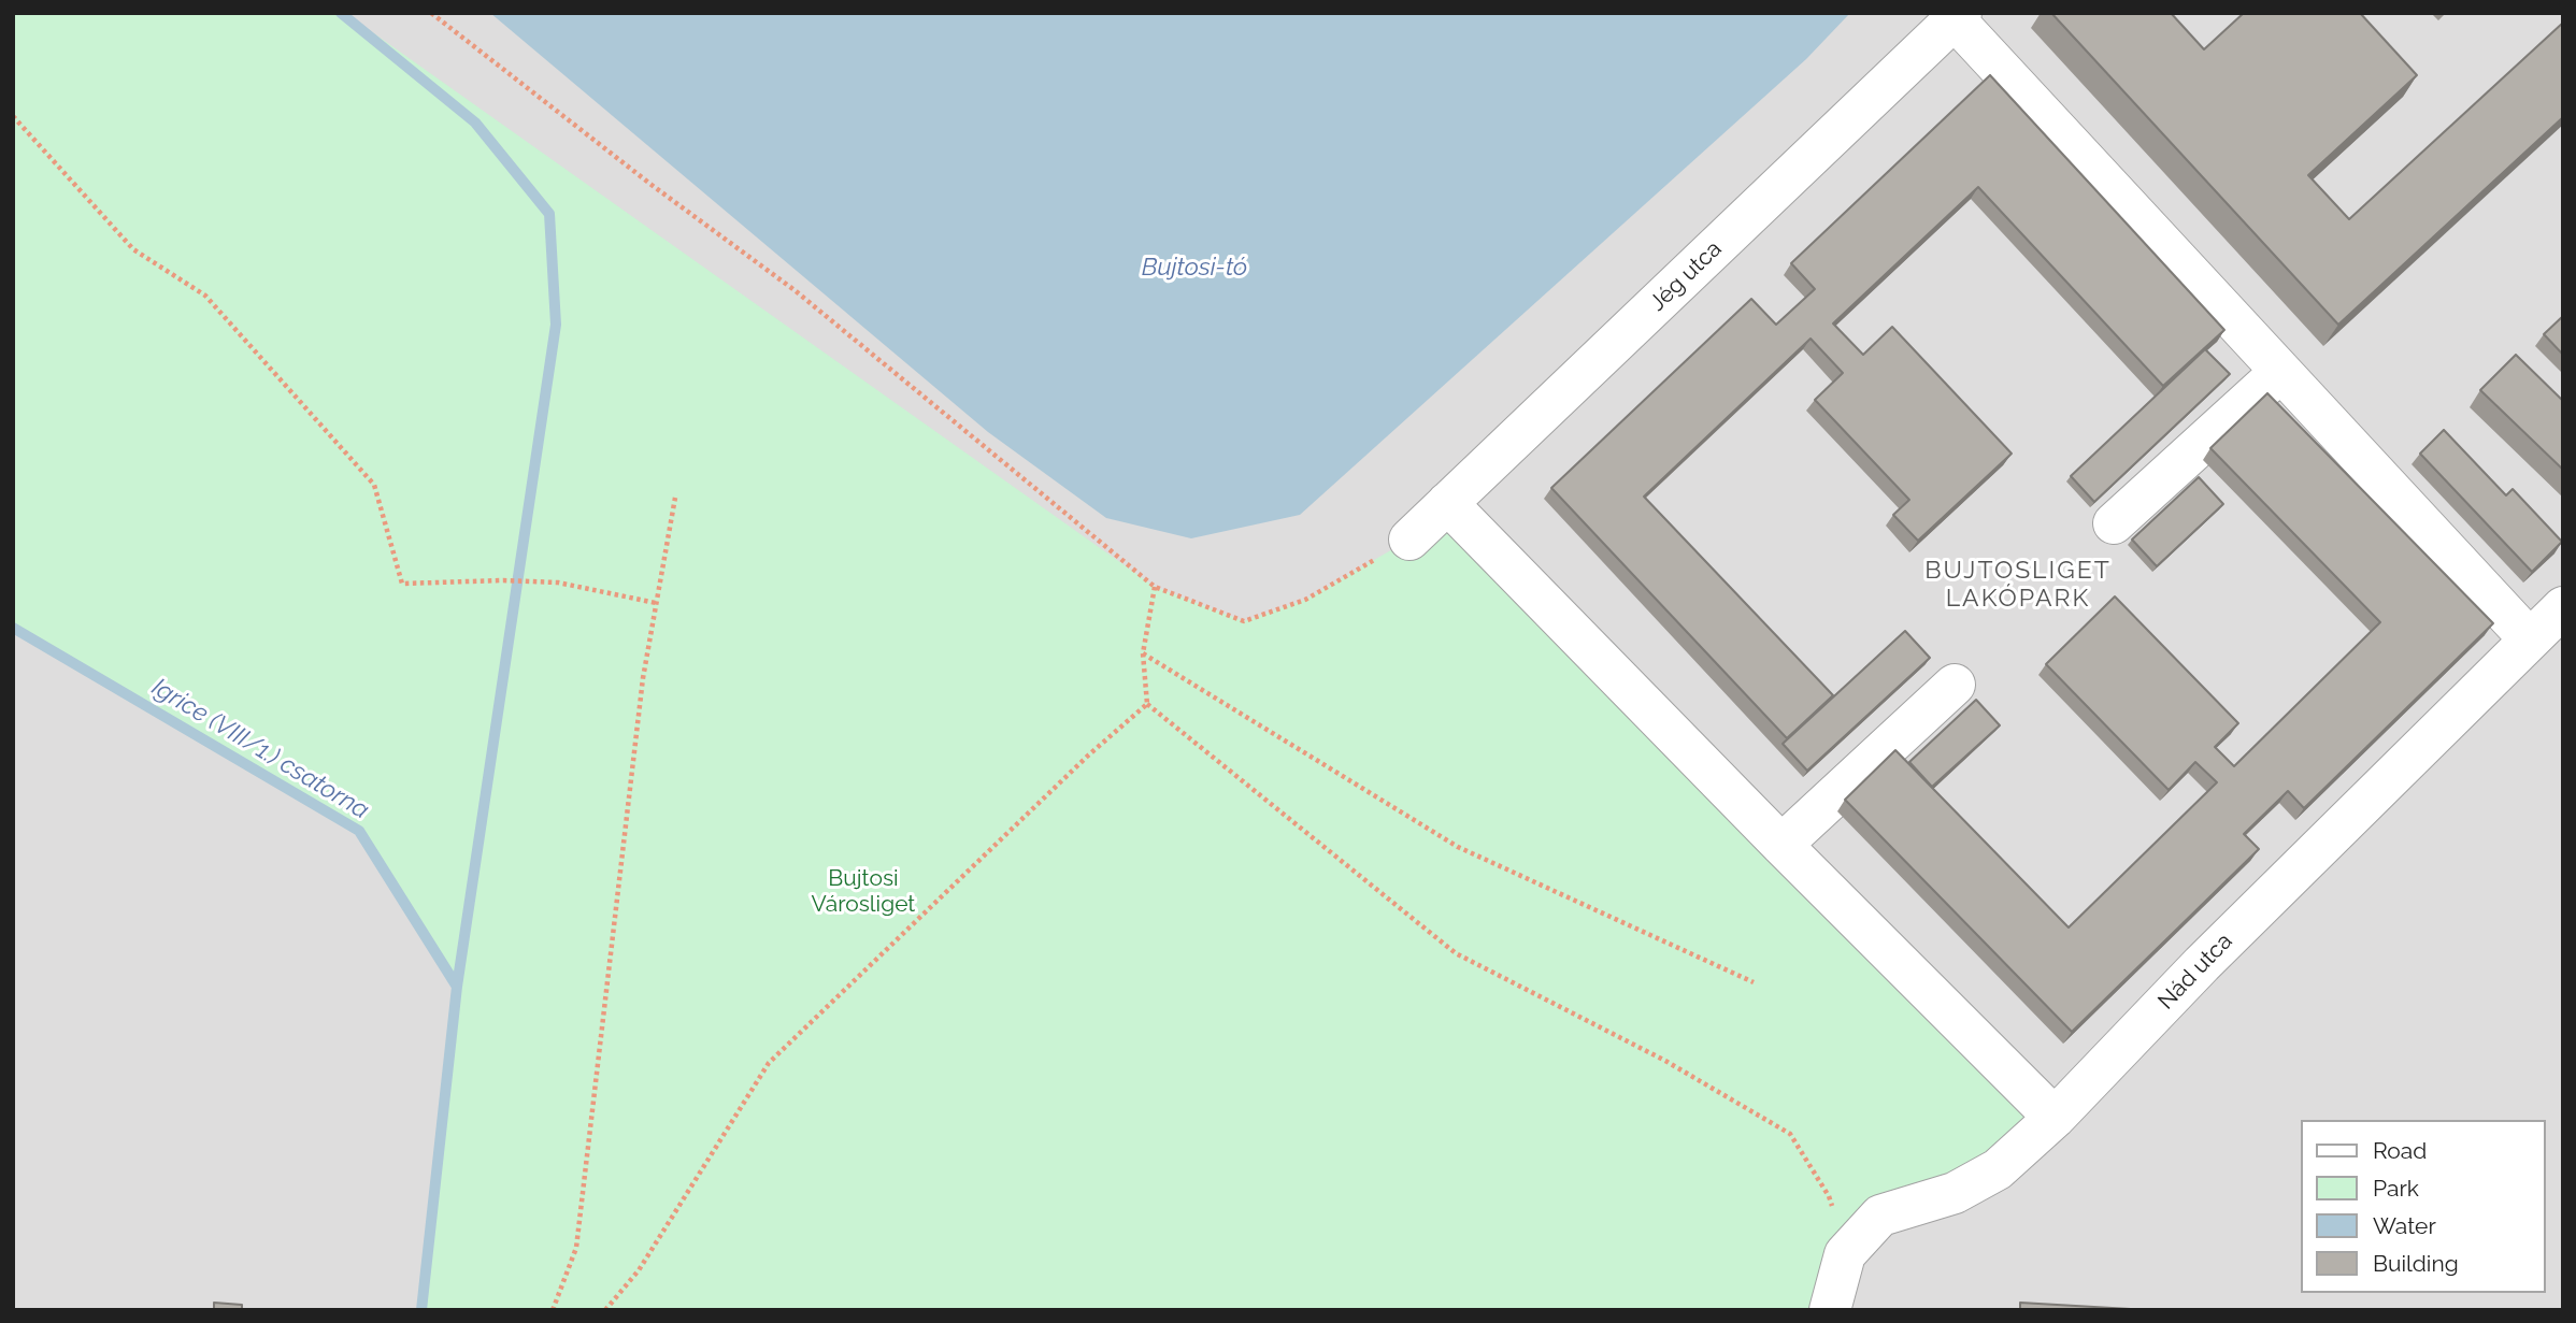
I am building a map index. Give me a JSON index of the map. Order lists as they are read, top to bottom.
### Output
{
  "streets": {
    "street": ["Jég utca", "Nád utca"]
  },
  "districts": ["BUJTOSLIGET LAKÓPARK"],
  "water": ["Bujtosi-tó", "Igrice (VIII/1.) csatorna"],
  "parks": ["Bujtosi Városliget"],
  "legend": [
    "Road",
    "Park",
    "Water",
    "Building"
  ]
}
